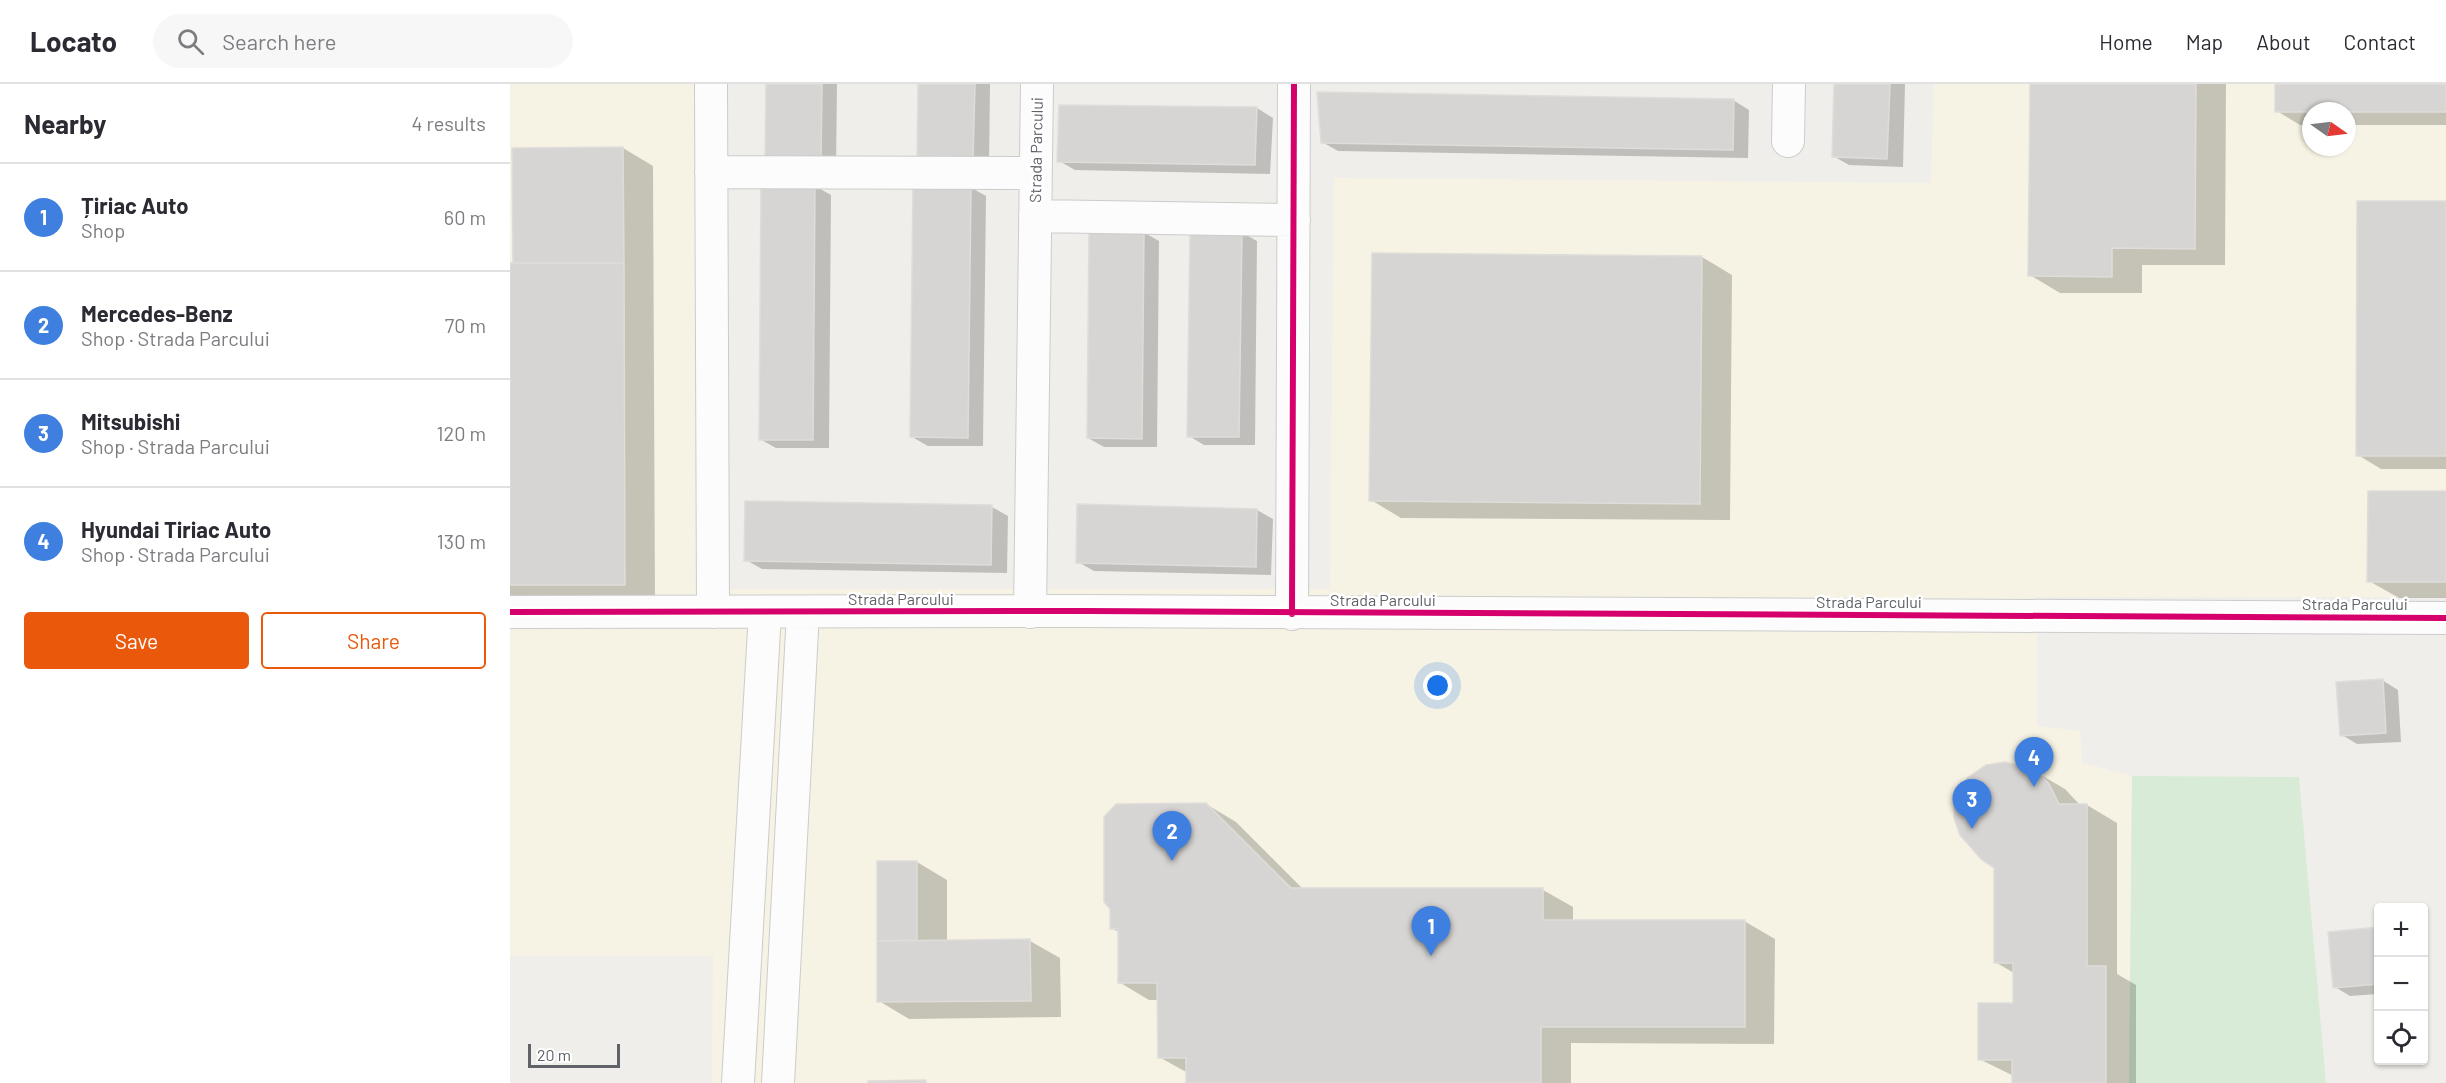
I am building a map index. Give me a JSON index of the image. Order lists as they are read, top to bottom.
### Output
{
  "streets": {
    "street": ["Strada Parcului"]
  },
  "scale_bar": "20 m",
  "north": "right",
  "page": {
    "header": "Locato",
    "search": "Search here",
    "nav": [
      "Home",
      "Map",
      "About",
      "Contact"
    ],
    "heading": ["Nearby", "4 results"],
    "list": [
      {
        "mark": "1",
        "name": "Țiriac Auto",
        "note": "Shop",
        "value": "60 m"
      },
      {
        "mark": "2",
        "name": "Mercedes-Benz",
        "note": "Shop · Strada Parcului",
        "value": "70 m"
      },
      {
        "mark": "3",
        "name": "Mitsubishi",
        "note": "Shop · Strada Parcului",
        "value": "120 m"
      },
      {
        "mark": "4",
        "name": "Hyundai Tiriac Auto",
        "note": "Shop · Strada Parcului",
        "value": "130 m"
      }
    ],
    "buttons": ["Save", "Share"],
    "pins": [
      "4",
      "3",
      "2",
      "1"
    ],
    "map_buttons": ["+", "−"],
    "scale": "20 m"
  }
}
